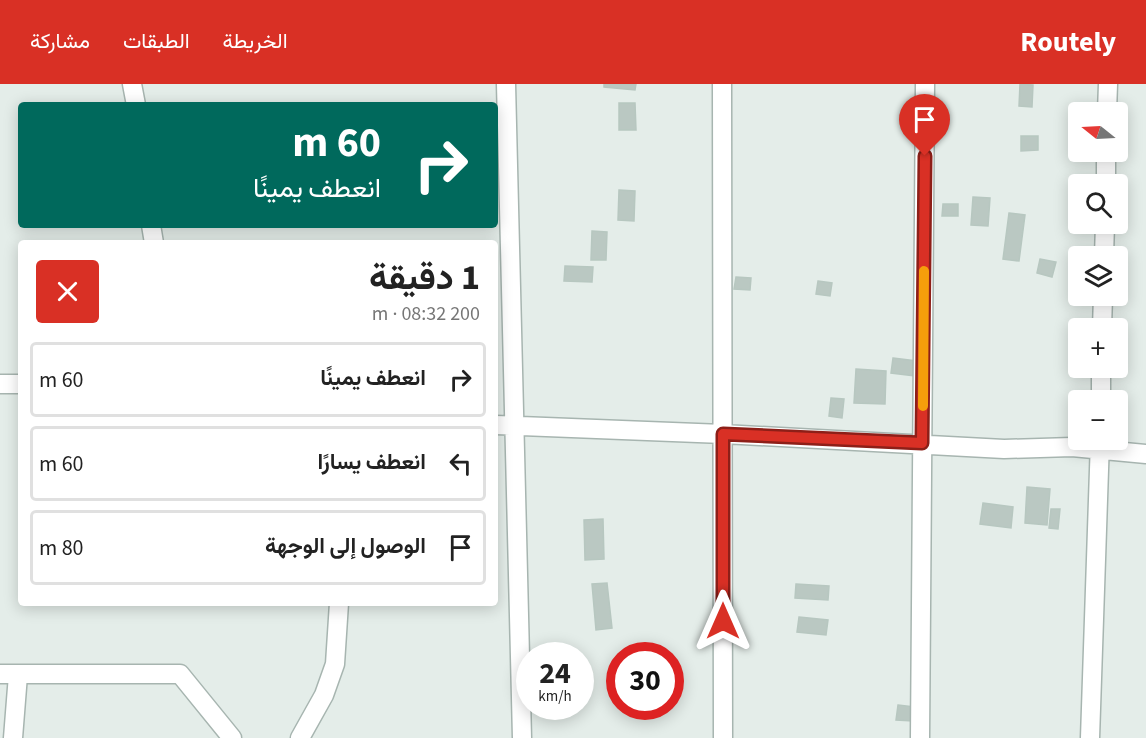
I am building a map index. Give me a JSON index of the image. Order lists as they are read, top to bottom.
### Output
{
  "north": "left",
  "page": {
    "header": "Routely",
    "nav": ["الخريطة", "الطبقات", "مشاركة"],
    "map_buttons": ["+", "−"],
    "turn": ["60 m", "انعطف يمينًا"],
    "heading": ["1 دقيقة", "200 m · 08:32"],
    "list": [
      {
        "name": "انعطف يمينًا",
        "value": "60 m"
      },
      {
        "name": "انعطف يسارًا",
        "value": "60 m"
      },
      {
        "name": "الوصول إلى الوجهة",
        "value": "80 m"
      }
    ],
    "speed": "24 km/h",
    "limit": "30"
  }
}
